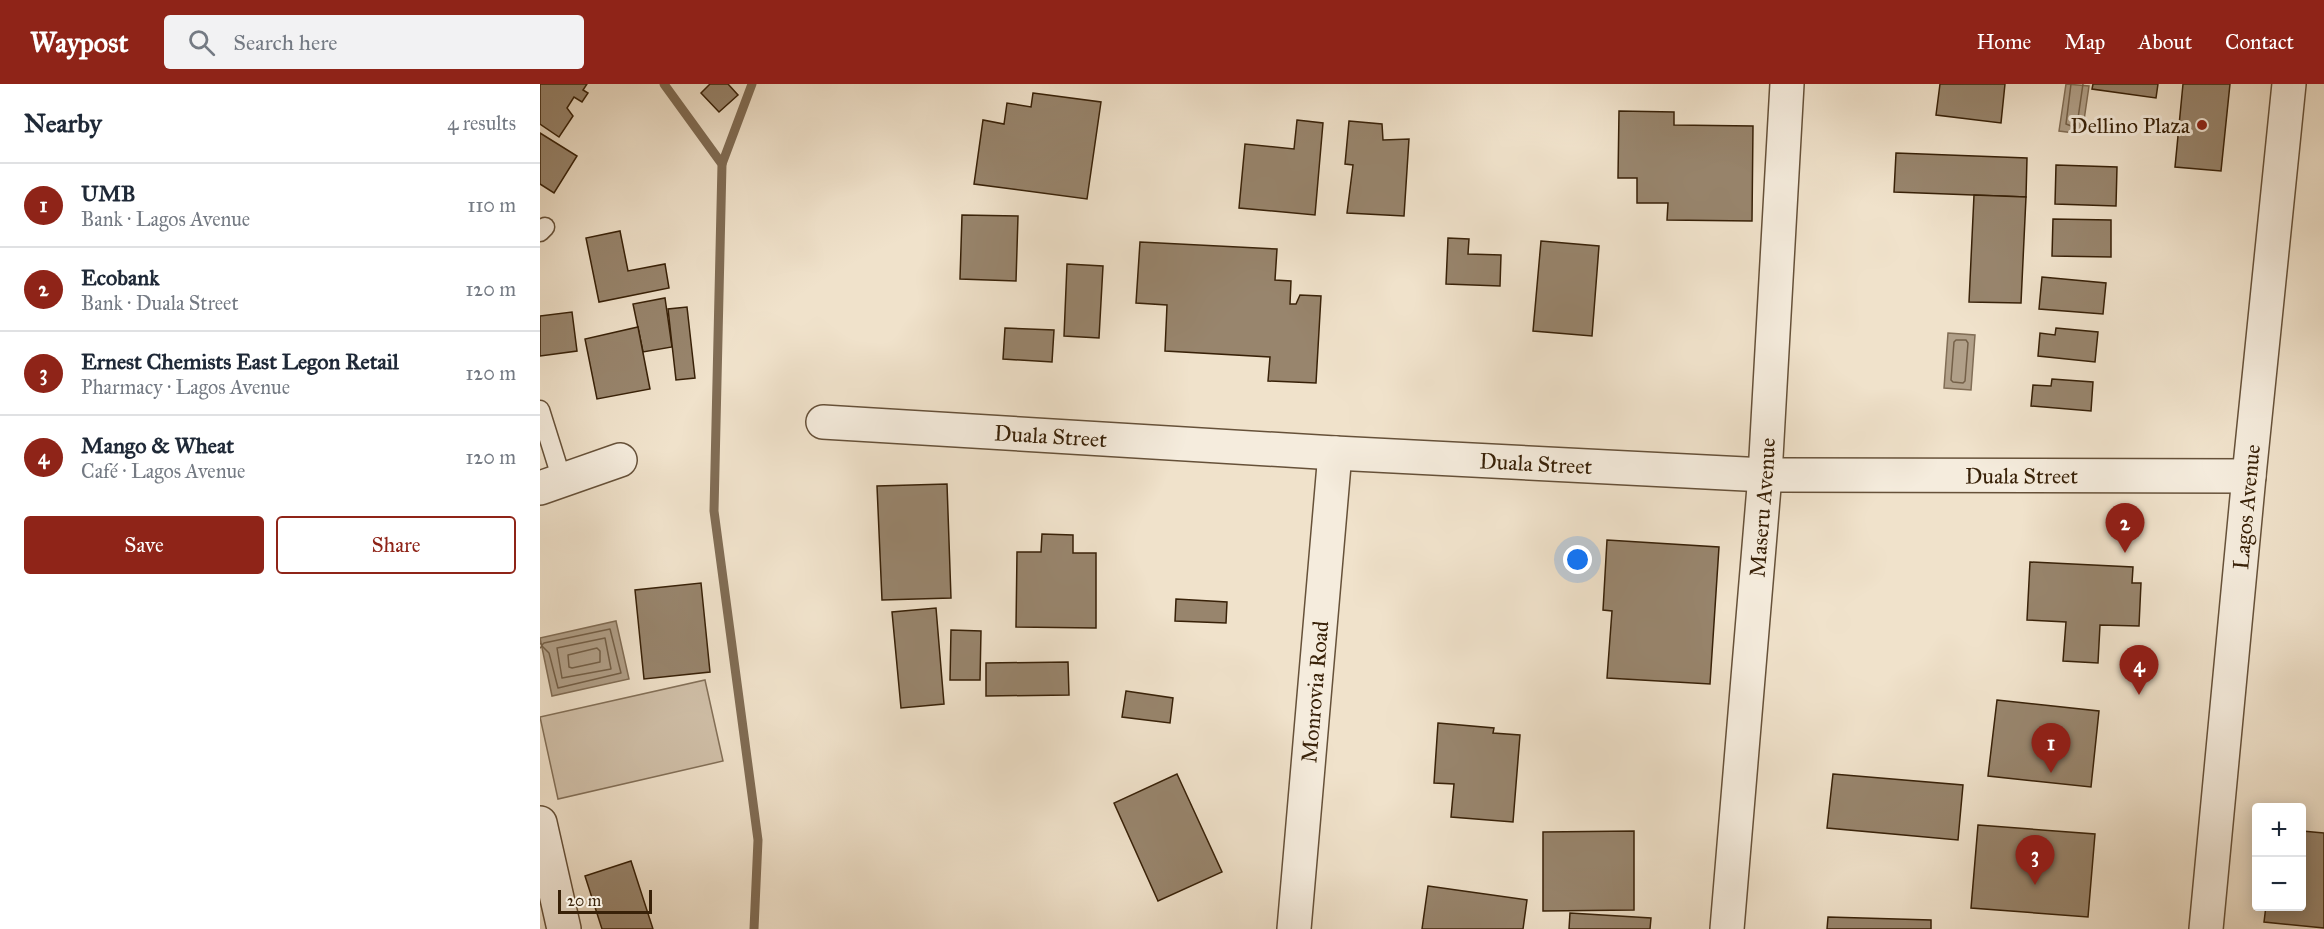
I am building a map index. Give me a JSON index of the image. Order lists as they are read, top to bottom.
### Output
{
  "streets": {
    "street": [
      "Duala Street",
      "Lagos Avenue",
      "Maseru Avenue",
      "Monrovia Road"
    ]
  },
  "crossings": [
    ["Duala Street", "Lagos Avenue"],
    ["Duala Street", "Maseru Avenue"],
    ["Duala Street", "Monrovia Road"]
  ],
  "places": ["Dellino Plaza"],
  "scale_bar": "20 m",
  "page": {
    "header": "Waypost",
    "search": "Search here",
    "nav": [
      "Home",
      "Map",
      "About",
      "Contact"
    ],
    "heading": ["Nearby", "4 results"],
    "list": [
      {
        "mark": "1",
        "name": "UMB",
        "note": "Bank · Lagos Avenue",
        "value": "110 m"
      },
      {
        "mark": "2",
        "name": "Ecobank",
        "note": "Bank · Duala Street",
        "value": "120 m"
      },
      {
        "mark": "3",
        "name": "Ernest Chemists East Legon Retail",
        "note": "Pharmacy · Lagos Avenue",
        "value": "120 m"
      },
      {
        "mark": "4",
        "name": "Mango & Wheat",
        "note": "Café · Lagos Avenue",
        "value": "120 m"
      }
    ],
    "buttons": ["Save", "Share"],
    "pins": [
      "2",
      "4",
      "1",
      "3"
    ],
    "map_buttons": ["+", "−"],
    "scale": "20 m"
  }
}
